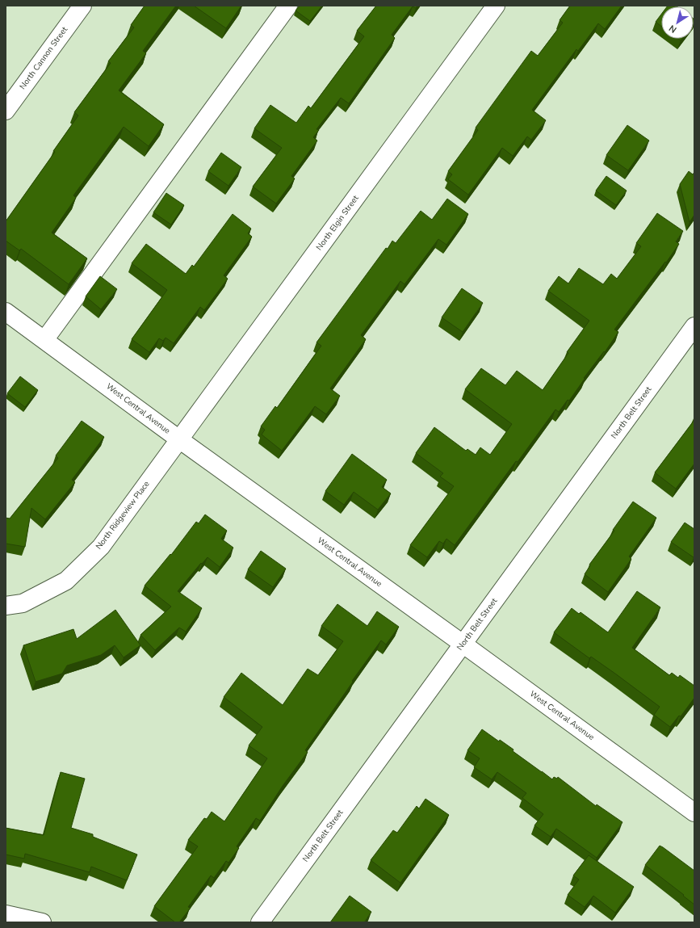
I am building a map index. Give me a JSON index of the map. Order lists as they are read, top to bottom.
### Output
{
  "streets": {
    "street": [
      "North Cannon Street",
      "North Elgin Street",
      "West Central Avenue",
      "North Belt Street",
      "North Ridgeview Place"
    ]
  },
  "crossings": [
    ["North Elgin Street", "West Central Avenue"],
    ["North Elgin Street", "North Ridgeview Place"],
    ["West Central Avenue", "North Belt Street"],
    ["West Central Avenue", "North Ridgeview Place"]
  ],
  "north": "bottom left"
}
